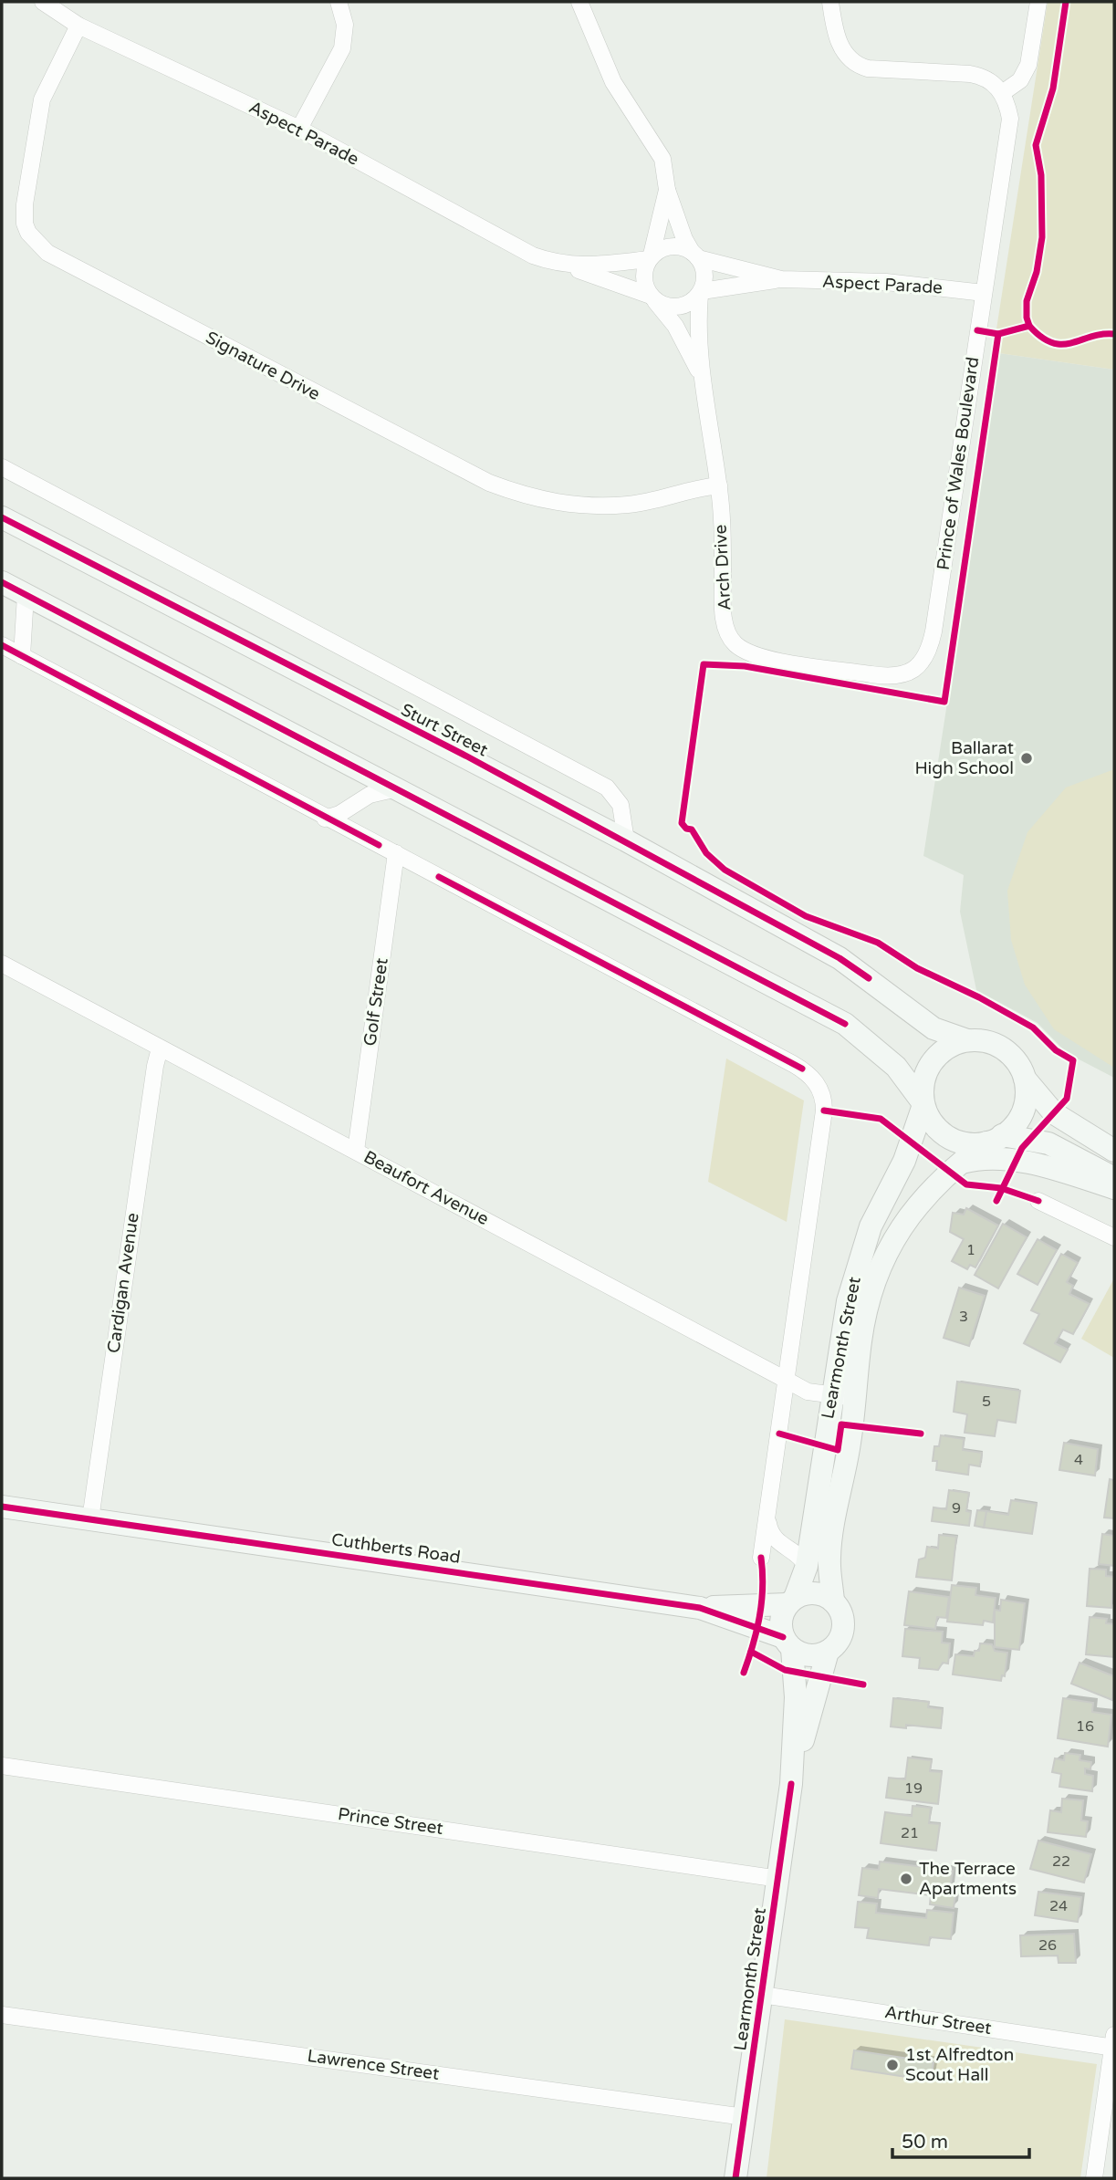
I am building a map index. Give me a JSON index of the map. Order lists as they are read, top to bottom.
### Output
{
  "streets": {
    "street": [
      "Aspect Parade",
      "Signature Drive",
      "Prince of Wales Boulevard",
      "Arch Drive",
      "Sturt Street",
      "Golf Street",
      "Beaufort Avenue",
      "Cardigan Avenue",
      "Learmonth Street",
      "Cuthberts Road",
      "Prince Street",
      "Arthur Street",
      "Lawrence Street"
    ]
  },
  "crossings": [
    ["Aspect Parade", "Signature Drive"],
    ["Aspect Parade", "Prince of Wales Boulevard"],
    ["Aspect Parade", "Arch Drive"],
    ["Signature Drive", "Arch Drive"],
    ["Prince of Wales Boulevard", "Arch Drive"],
    ["Sturt Street", "Learmonth Street"],
    ["Golf Street", "Beaufort Avenue"],
    ["Beaufort Avenue", "Cardigan Avenue"],
    ["Beaufort Avenue", "Learmonth Street"],
    ["Cardigan Avenue", "Cuthberts Road"],
    ["Learmonth Street", "Cuthberts Road"],
    ["Learmonth Street", "Prince Street"],
    ["Learmonth Street", "Arthur Street"],
    ["Learmonth Street", "Lawrence Street"]
  ],
  "places": ["Ballarat High School", "The Terrace Apartments", "1st Alfredton Scout Hall"],
  "house_numbers": [
    "1",
    "3",
    "5",
    "4",
    "9",
    "16",
    "19",
    "21",
    "22",
    "24",
    "26"
  ],
  "scale_bar": "50 m"
}
